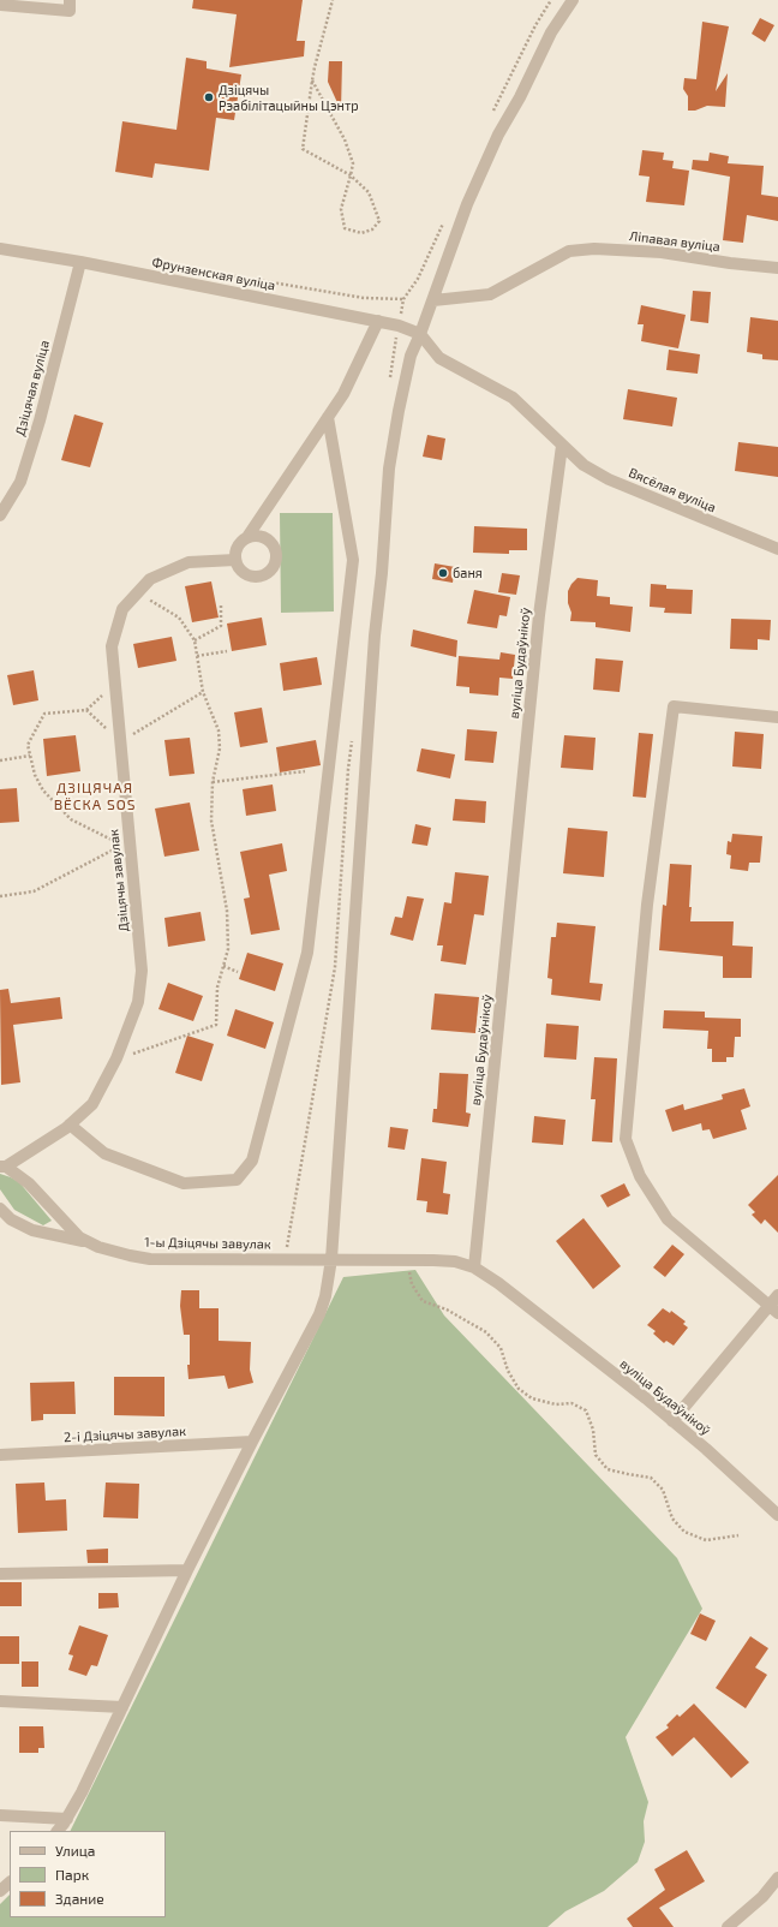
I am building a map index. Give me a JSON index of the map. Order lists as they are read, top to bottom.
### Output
{
  "streets": {
    "street": [
      "Ліпавая вуліца",
      "Фрунзенская вуліца",
      "Дзіцячая вуліца",
      "Вясёлая вуліца",
      "вуліца Будаўнікоў",
      "Дзіцячы завулак",
      "1-ы Дзіцячы завулак",
      "2-і Дзіцячы завулак"
    ]
  },
  "crossings": [
    ["Фрунзенская вуліца", "Дзіцячая вуліца"],
    ["Фрунзенская вуліца", "Вясёлая вуліца"],
    ["Вясёлая вуліца", "вуліца Будаўнікоў"],
    ["вуліца Будаўнікоў", "1-ы Дзіцячы завулак"],
    ["Дзіцячы завулак", "1-ы Дзіцячы завулак"]
  ],
  "districts": ["ДЗІЦЯЧАЯ ВЁСКА SOS"],
  "places": ["Дзіцячы Рэабілітацыйны Цэнтр", "баня"],
  "legend": ["Улица", "Парк", "Здание"]
}
